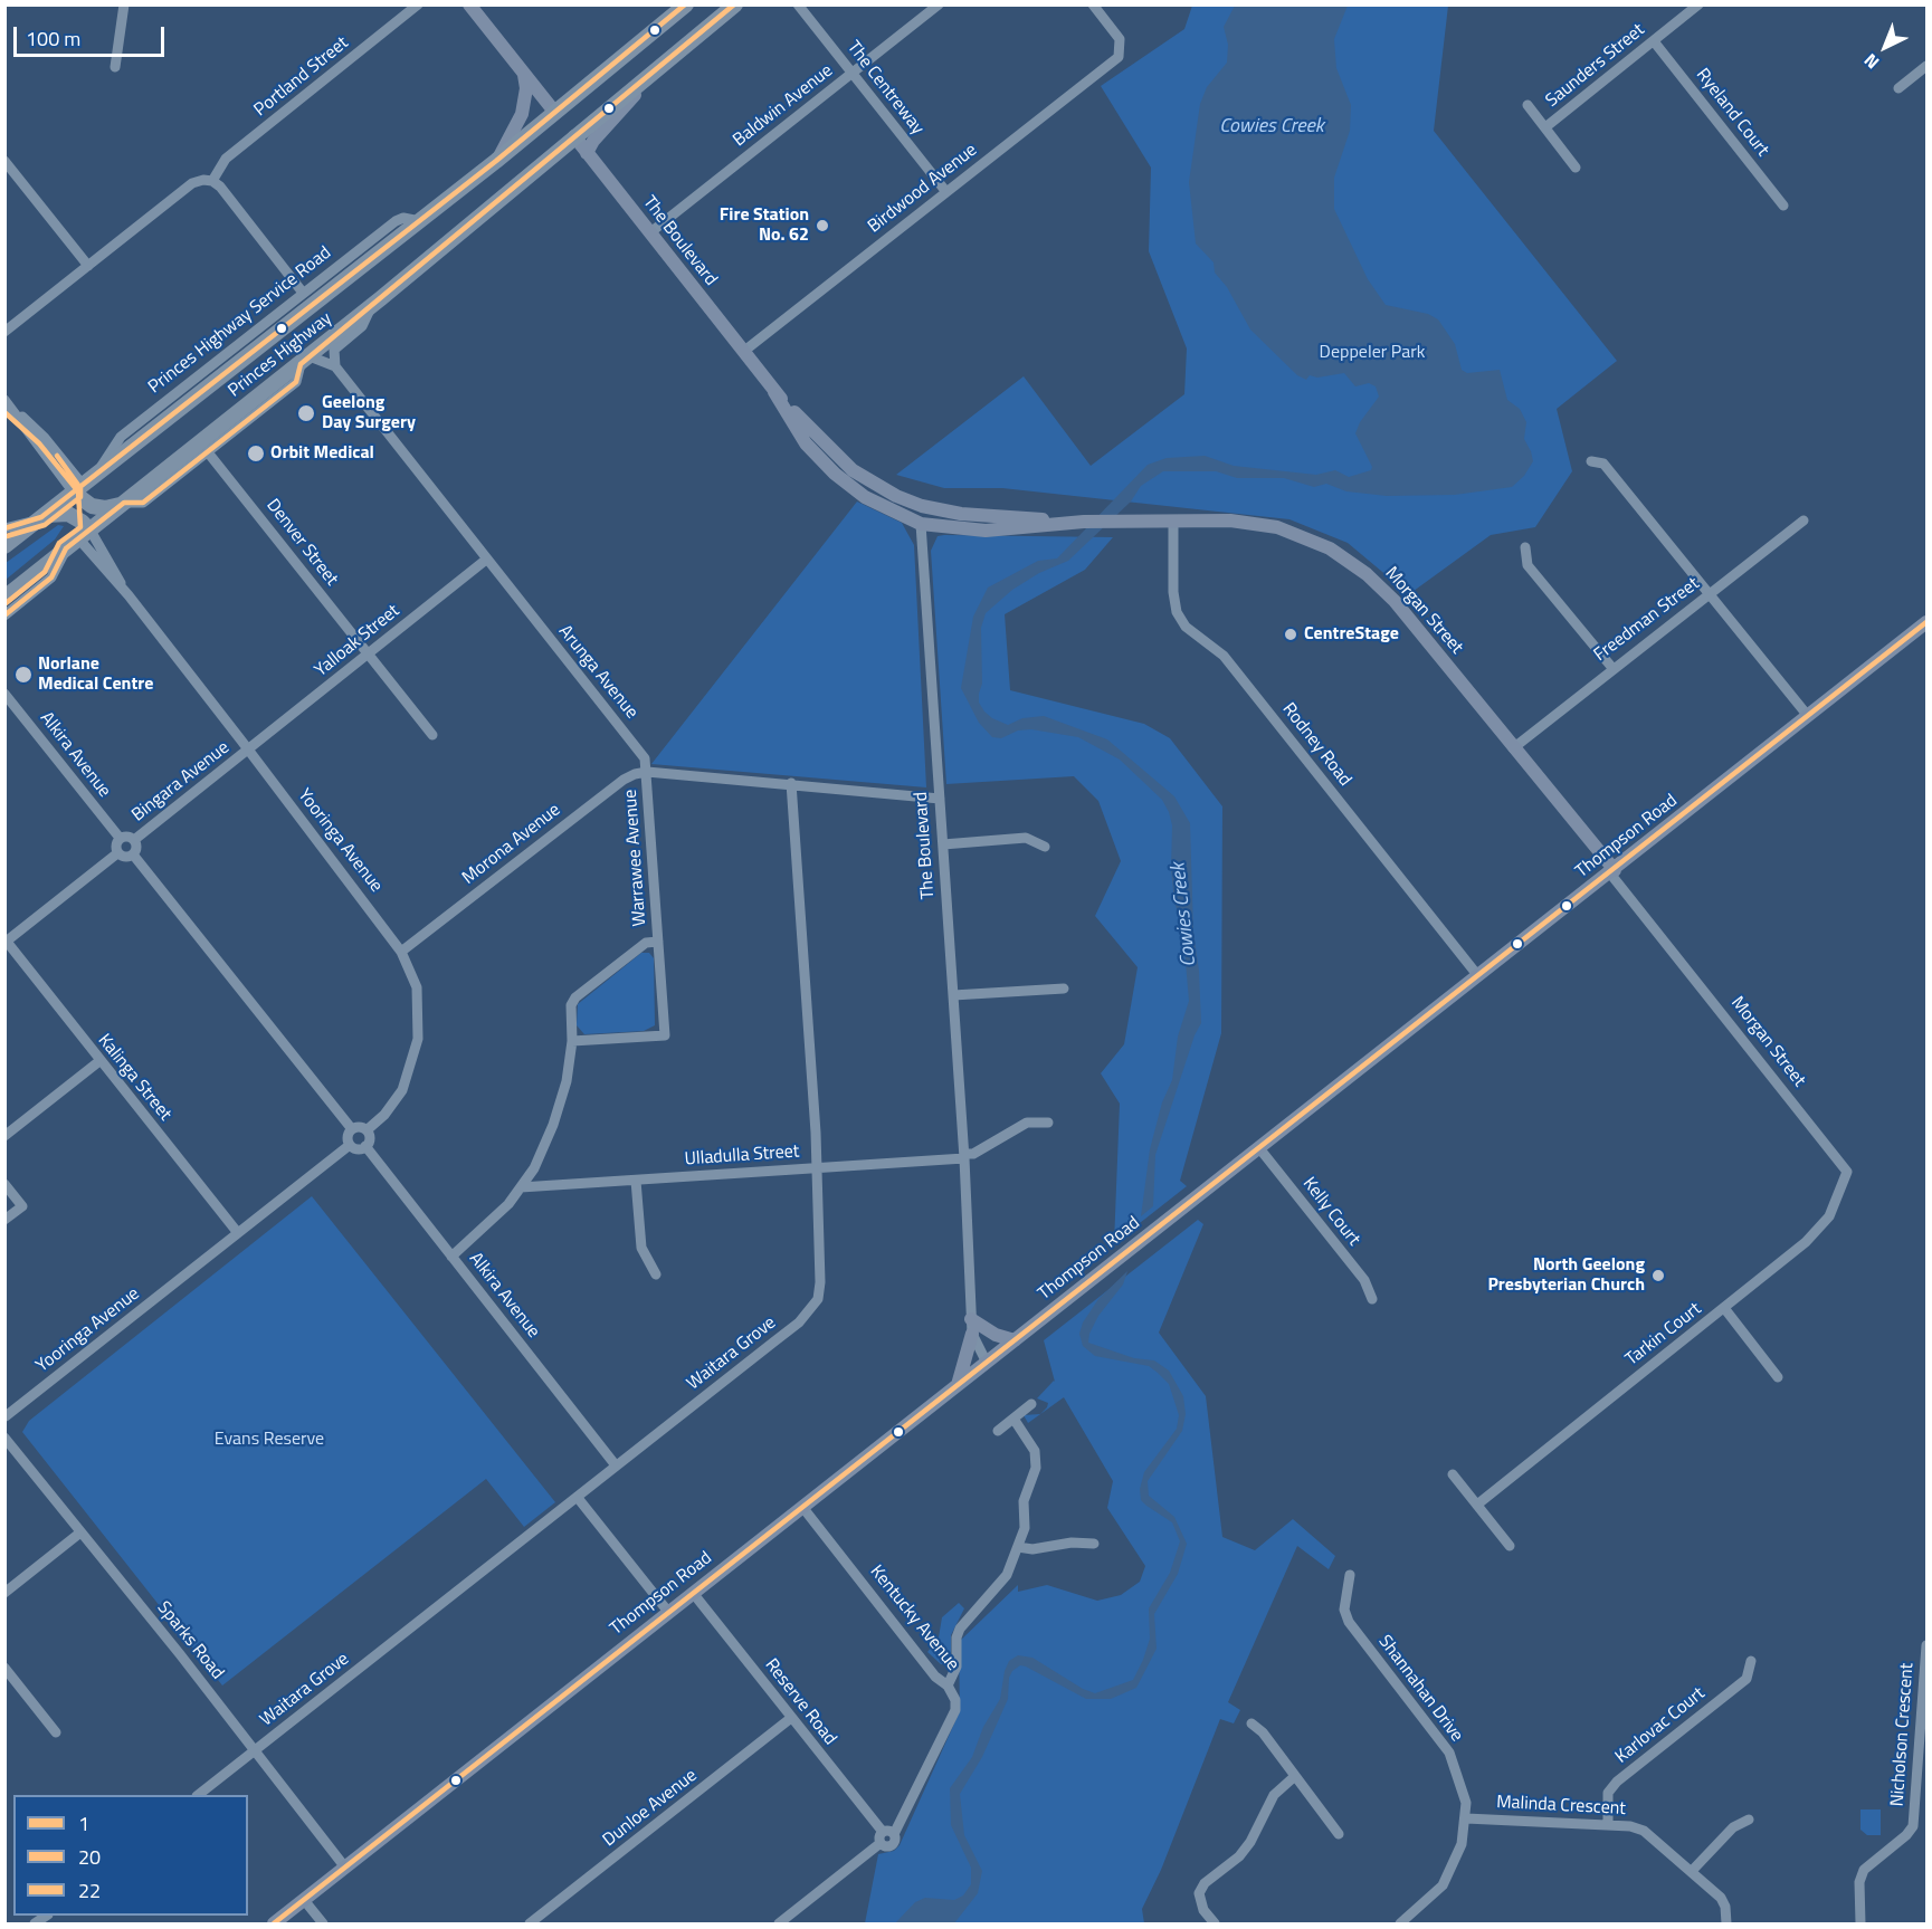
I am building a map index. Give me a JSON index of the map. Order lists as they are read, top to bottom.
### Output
{
  "streets": {
    "highway": ["The Boulevard", "Princes Highway"],
    "main road": ["Morgan Street", "Thompson Road"],
    "street": [
      "Saunders Street",
      "Portland Street",
      "The Centreway",
      "Baldwin Avenue",
      "Ryeland Court",
      "Birdwood Avenue",
      "Princes Highway Service Road",
      "Denver Street",
      "Freedman Street",
      "Yalloak Street",
      "Arunga Avenue",
      "Rodney Road",
      "Alkira Avenue",
      "Bingara Avenue",
      "Yooringa Avenue",
      "Morona Avenue",
      "Warrawee Avenue",
      "Kalinga Street",
      "Ulladulla Street",
      "Kelly Court",
      "Tarkin Court",
      "Waitara Grove",
      "Kentucky Avenue",
      "Sparks Road",
      "Shannahan Drive",
      "Reserve Road",
      "Karlovac Court",
      "Nicholson Crescent",
      "Malinda Crescent",
      "Dunloe Avenue"
    ]
  },
  "crossings": [
    ["Saunders Street", "Ryeland Court"],
    ["The Centreway", "Baldwin Avenue"],
    ["The Centreway", "Birdwood Avenue"],
    ["Baldwin Avenue", "The Boulevard"],
    ["Birdwood Avenue", "The Boulevard"],
    ["The Boulevard", "Princes Highway"],
    ["The Boulevard", "Morgan Street"],
    ["The Boulevard", "Thompson Road"],
    ["The Boulevard", "Ulladulla Street"],
    ["Princes Highway Service Road", "Princes Highway"],
    ["Princes Highway", "Yooringa Avenue"],
    ["Denver Street", "Yalloak Street"],
    ["Morgan Street", "Freedman Street"],
    ["Morgan Street", "Rodney Road"],
    ["Morgan Street", "Thompson Road"],
    ["Morgan Street", "Tarkin Court"],
    ["Yalloak Street", "Arunga Avenue"],
    ["Yalloak Street", "Bingara Avenue"],
    ["Yalloak Street", "Yooringa Avenue"],
    ["Arunga Avenue", "Morona Avenue"],
    ["Arunga Avenue", "Warrawee Avenue"],
    ["Rodney Road", "Thompson Road"],
    ["Alkira Avenue", "Bingara Avenue"],
    ["Alkira Avenue", "Yooringa Avenue"],
    ["Alkira Avenue", "Warrawee Avenue"],
    ["Alkira Avenue", "Waitara Grove"],
    ["Bingara Avenue", "Yooringa Avenue"],
    ["Thompson Road", "Kelly Court"],
    ["Thompson Road", "Kentucky Avenue"],
    ["Thompson Road", "Sparks Road"],
    ["Thompson Road", "Reserve Road"],
    ["Yooringa Avenue", "Morona Avenue"],
    ["Yooringa Avenue", "Kalinga Street"],
    ["Morona Avenue", "Warrawee Avenue"],
    ["Warrawee Avenue", "Ulladulla Street"],
    ["Ulladulla Street", "Waitara Grove"],
    ["Waitara Grove", "Sparks Road"],
    ["Kentucky Avenue", "Reserve Road"],
    ["Shannahan Drive", "Malinda Crescent"],
    ["Reserve Road", "Dunloe Avenue"],
    ["Karlovac Court", "Malinda Crescent"]
  ],
  "water": ["Cowies Creek"],
  "parks": ["Deppeler Park", "Evans Reserve"],
  "places": [
    "Fire Station No. 62",
    "Geelong Day Surgery",
    "Orbit Medical",
    "CentreStage",
    "Norlane Medical Centre",
    "North Geelong Presbyterian Church"
  ],
  "lines": ["transit line 20", "transit line 22", "transit line 1"],
  "legend": ["1", "20", "22"],
  "scale_bar": "100 m",
  "north": "bottom left"
}
